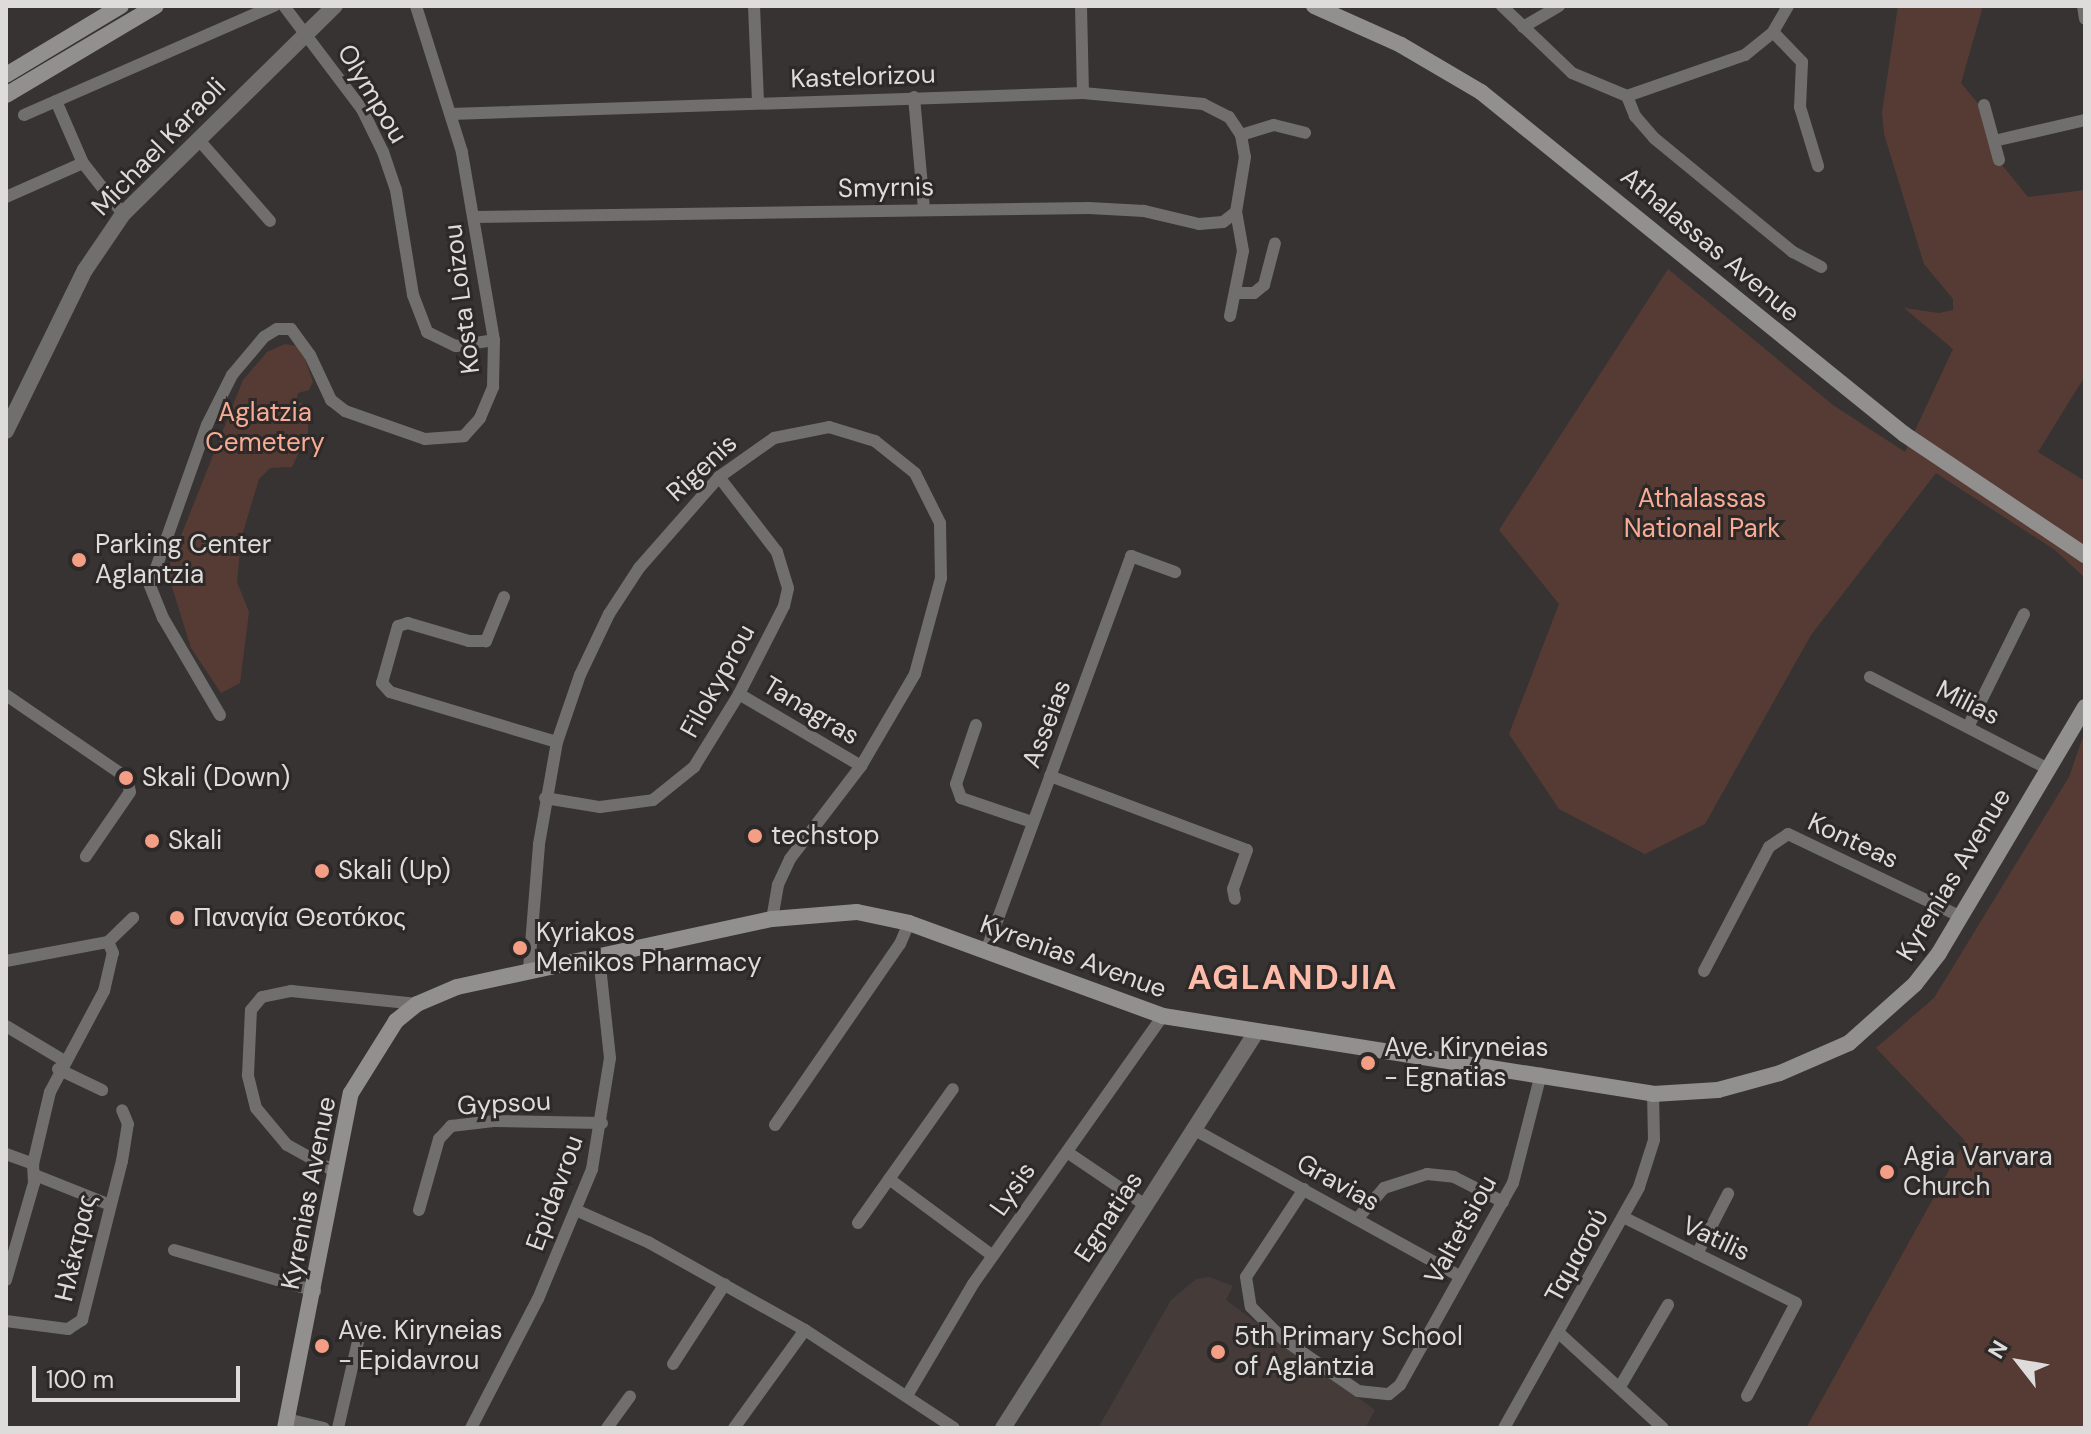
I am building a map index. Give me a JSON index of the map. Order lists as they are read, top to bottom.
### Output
{
  "streets": {
    "main road": ["Athalassas Avenue", "Kyrenias Avenue"],
    "street": [
      "Kastelorizou",
      "Olympou",
      "Michael Karaoli",
      "Smyrnis",
      "Kosta Loizou",
      "Rigenis",
      "Filokyprou",
      "Milias",
      "Tanagras",
      "Asseias",
      "Konteas",
      "Gypsou",
      "Gravias",
      "Lysis",
      "Epidavrou",
      "Egnatias",
      "Valtetsiou",
      "Vatilis",
      "Ηλέκτρας",
      "Ταμασού"
    ]
  },
  "crossings": [
    ["Kastelorizou", "Kosta Loizou"],
    ["Olympou", "Michael Karaoli"],
    ["Olympou", "Kosta Loizou"],
    ["Smyrnis", "Kosta Loizou"],
    ["Rigenis", "Filokyprou"],
    ["Rigenis", "Tanagras"],
    ["Rigenis", "Kyrenias Avenue"],
    ["Filokyprou", "Tanagras"],
    ["Milias", "Kyrenias Avenue"],
    ["Asseias", "Kyrenias Avenue"],
    ["Konteas", "Kyrenias Avenue"],
    ["Kyrenias Avenue", "Lysis"],
    ["Kyrenias Avenue", "Epidavrou"],
    ["Kyrenias Avenue", "Egnatias"],
    ["Kyrenias Avenue", "Valtetsiou"],
    ["Kyrenias Avenue", "Ταμασού"],
    ["Gypsou", "Epidavrou"],
    ["Gravias", "Egnatias"],
    ["Gravias", "Valtetsiou"],
    ["Vatilis", "Ταμασού"]
  ],
  "districts": ["AGLANDJIA"],
  "parks": ["Aglatzia Cemetery", "Athalassas National Park"],
  "places": [
    "Parking Center Aglantzia",
    "Skali (Down)",
    "techstop",
    "Skali",
    "Skali (Up)",
    "Παναγία Θεοτόκος",
    "Kyriakos Menikos Pharmacy",
    "Ave. Kiryneias - Egnatias",
    "Agia Varvara Church",
    "Ave. Kiryneias - Epidavrou",
    "5th Primary School of Aglantzia"
  ],
  "scale_bar": "100 m",
  "north": "top left"
}
